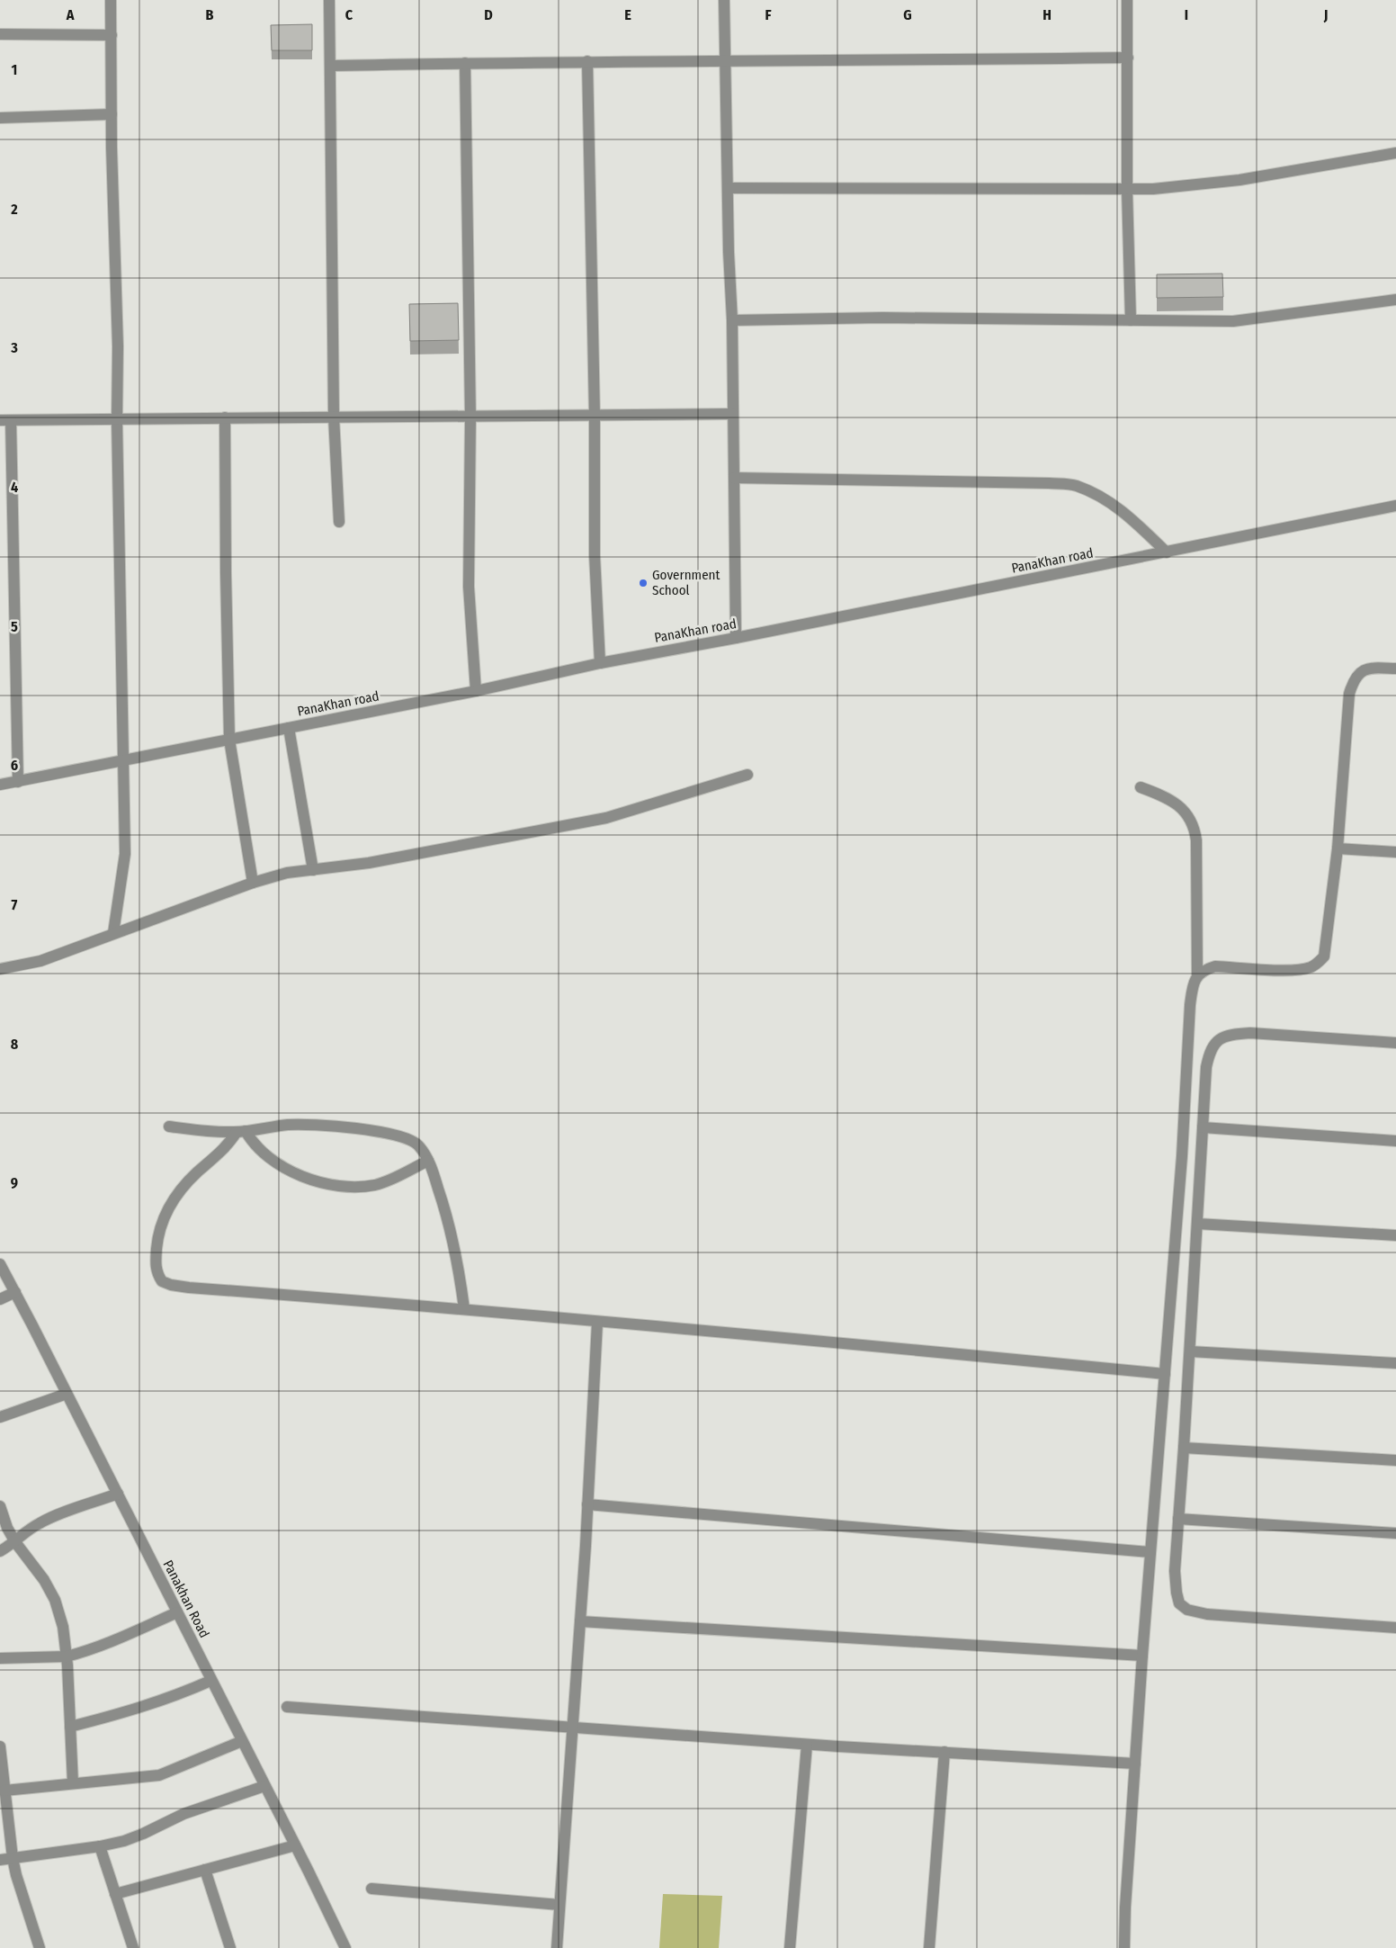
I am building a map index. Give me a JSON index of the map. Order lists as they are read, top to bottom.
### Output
{
  "streets": {
    "street": ["PanaKhan road", "Panakhan Road"]
  },
  "places": ["Government School"],
  "grid": {
    "columns": [
      "A",
      "B",
      "C",
      "D",
      "E",
      "F",
      "G",
      "H",
      "I",
      "J"
    ],
    "rows": [
      "1",
      "2",
      "3",
      "4",
      "5",
      "6",
      "7",
      "8",
      "9"
    ]
  }
}
